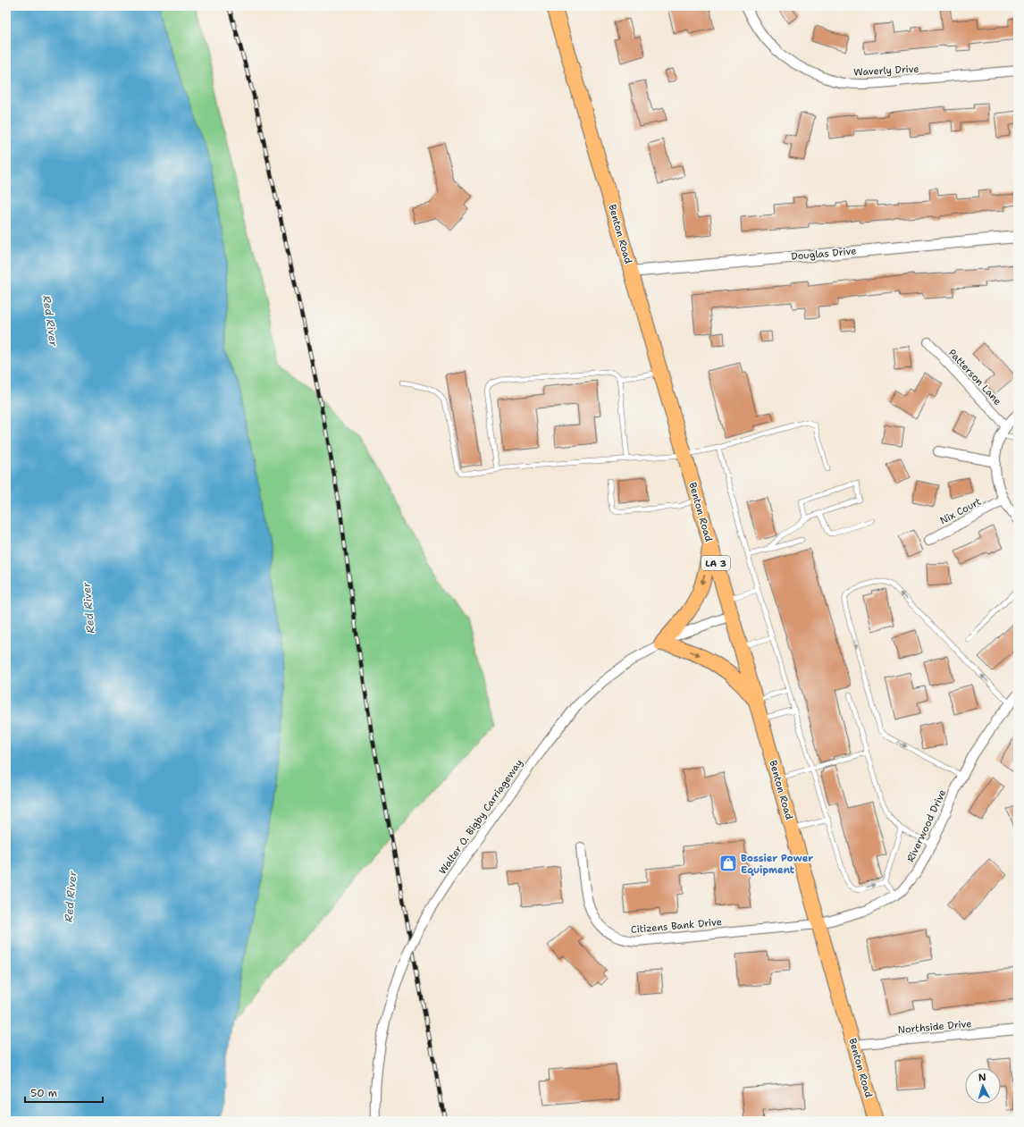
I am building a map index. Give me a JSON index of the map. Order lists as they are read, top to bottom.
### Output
{
  "streets": {
    "main road": ["Benton Road", "LA 3"],
    "street": [
      "Waverly Drive",
      "Douglas Drive",
      "Patterson Lane",
      "Nix Court",
      "Walter O. Bigby Carriageway",
      "Riverwood Drive",
      "Citizens Bank Drive",
      "Northside Drive"
    ]
  },
  "crossings": [
    ["Benton Road", "Douglas Drive"],
    ["Benton Road", "Walter O. Bigby Carriageway"],
    ["Benton Road", "Riverwood Drive"],
    ["Benton Road", "Citizens Bank Drive"],
    ["Benton Road", "Northside Drive"],
    ["Riverwood Drive", "Citizens Bank Drive"]
  ],
  "water": ["Red River"],
  "places": {
    "shop": ["Bossier Power Equipment"]
  },
  "scale_bar": "50 m",
  "north": "top"
}
